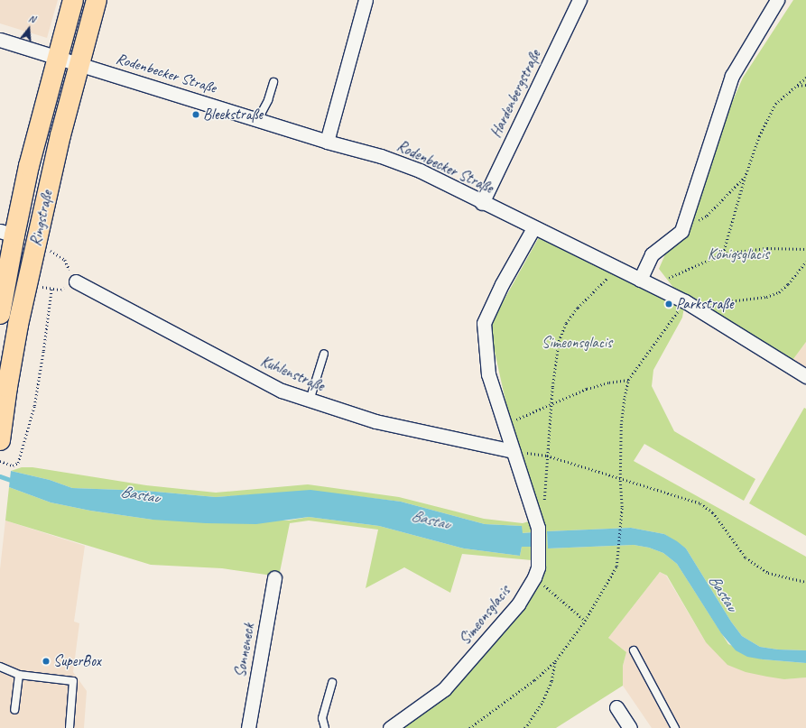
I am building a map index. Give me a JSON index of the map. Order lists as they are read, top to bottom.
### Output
{
  "streets": {
    "main road": ["Ringstraße"],
    "street": [
      "Rodenbecker Straße",
      "Hardenbergstraße",
      "Kuhlenstraße",
      "Simeonsglacis",
      "Sonneneck"
    ]
  },
  "crossings": [
    ["Rodenbecker Straße", "Hardenbergstraße"],
    ["Rodenbecker Straße", "Ringstraße"]
  ],
  "water": ["Bastau"],
  "parks": ["Königsglacis", "Simeonsglacis"],
  "places": ["Bleekstraße", "Parkstraße", "SuperBox"],
  "north": "top"
}
